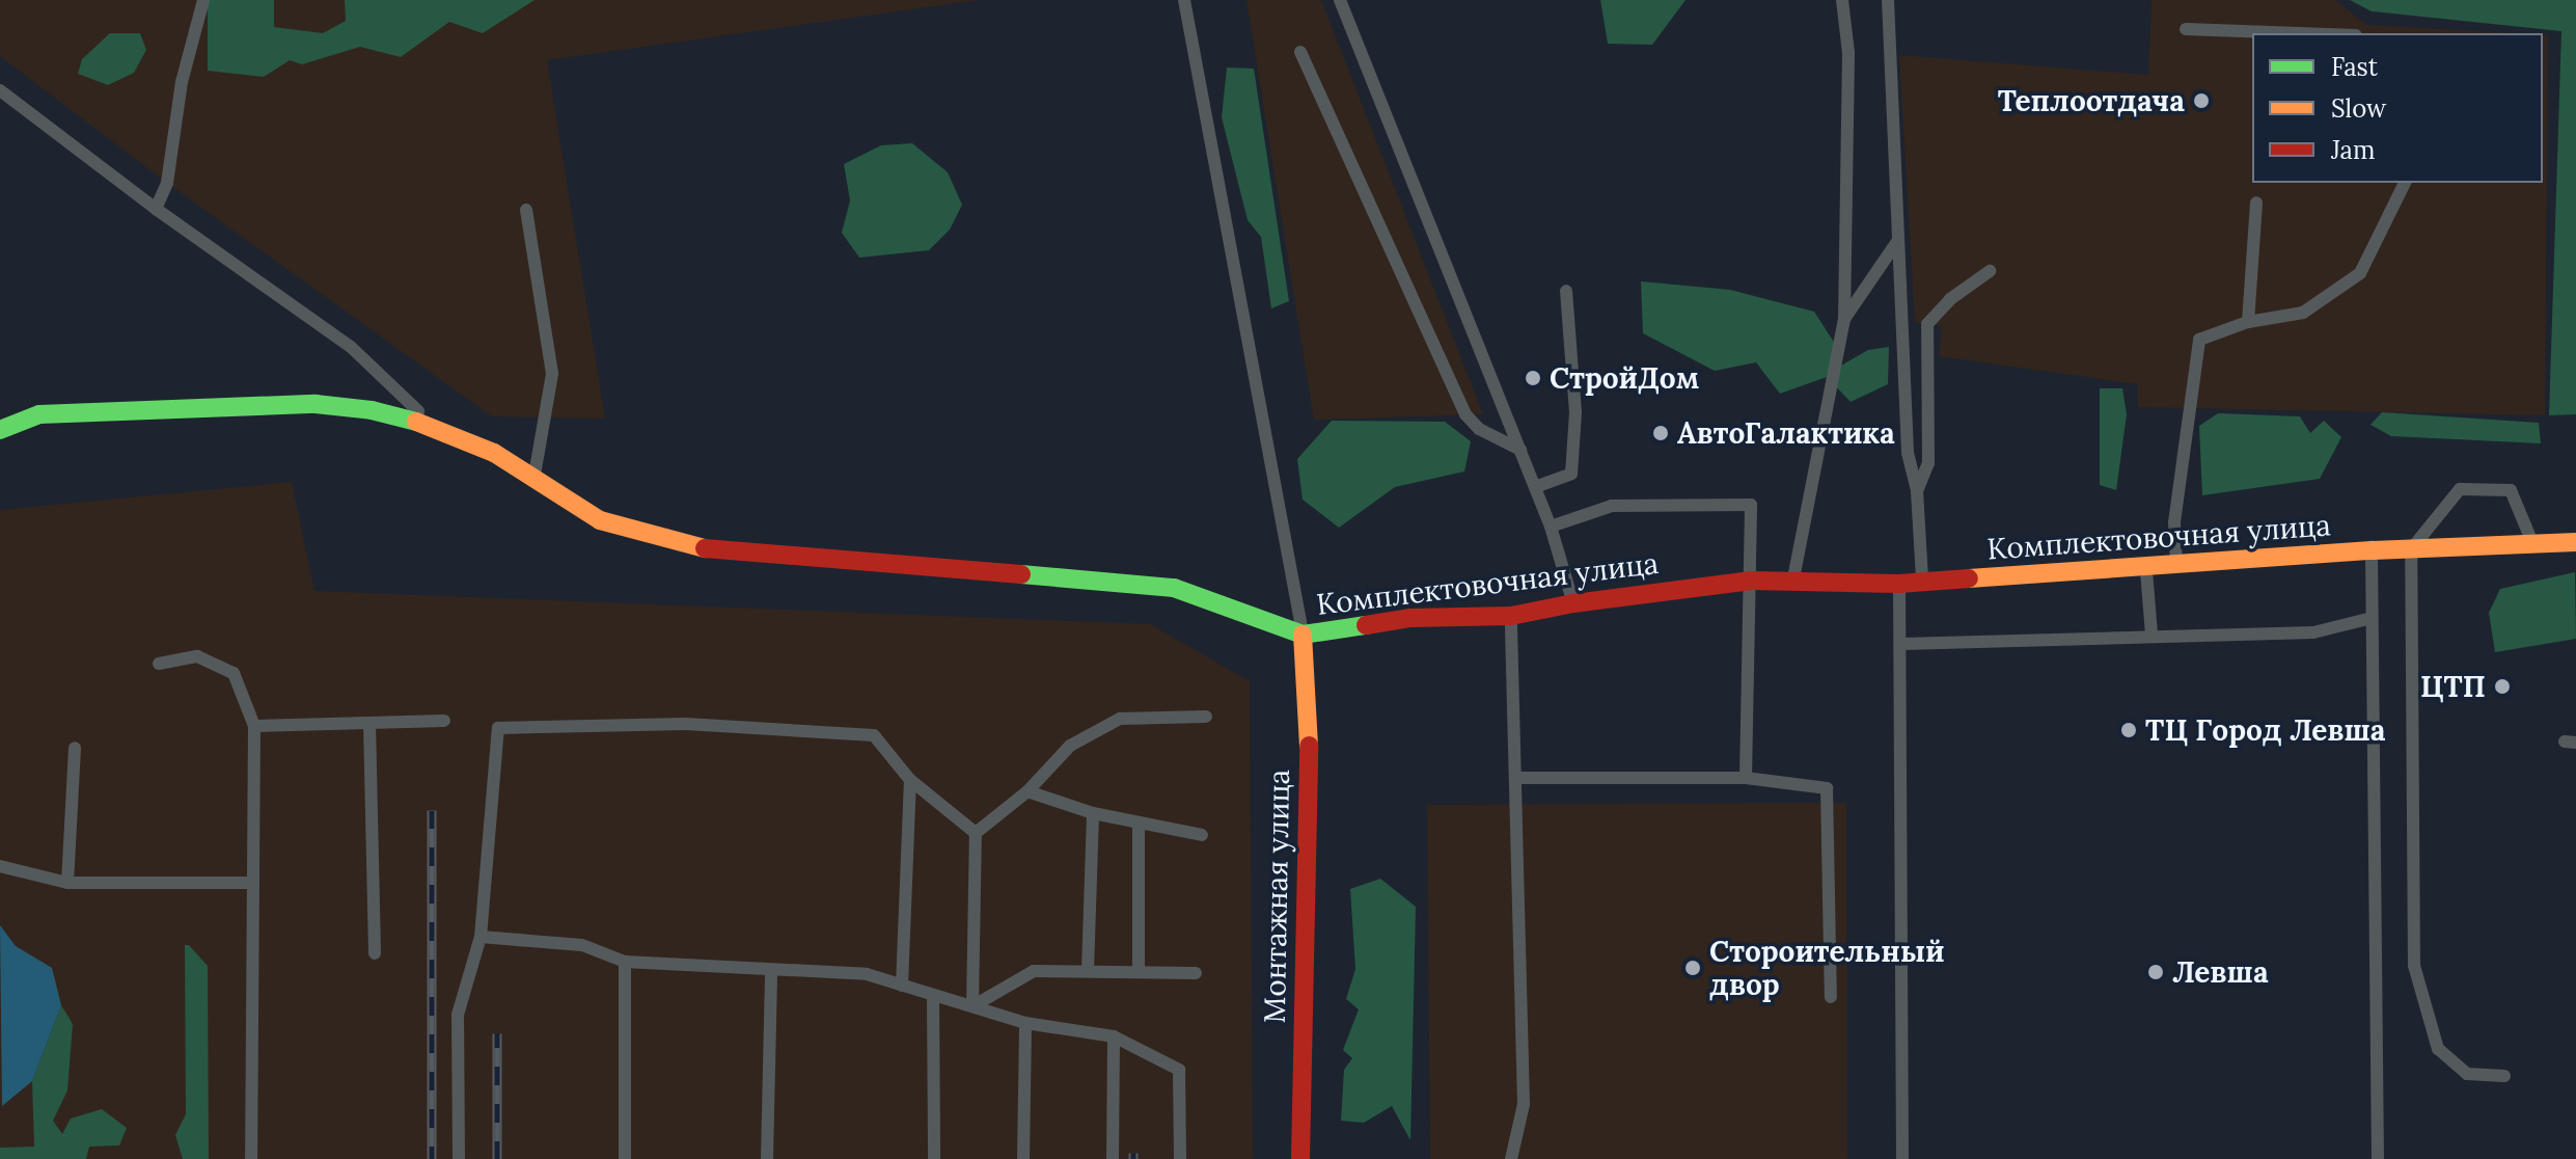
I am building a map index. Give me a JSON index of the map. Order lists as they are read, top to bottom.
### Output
{
  "streets": {
    "street": ["Комплектовочная улица", "Монтажная улица"]
  },
  "crossings": [
    ["Комплектовочная улица", "Монтажная улица"]
  ],
  "places": [
    "Теплоотдача",
    "СтройДом",
    "АвтоГалактика",
    "ЦТП",
    "ТЦ Город Левша",
    "Стороительный двор",
    "Левша"
  ],
  "legend": ["Fast", "Slow", "Jam"]
}
